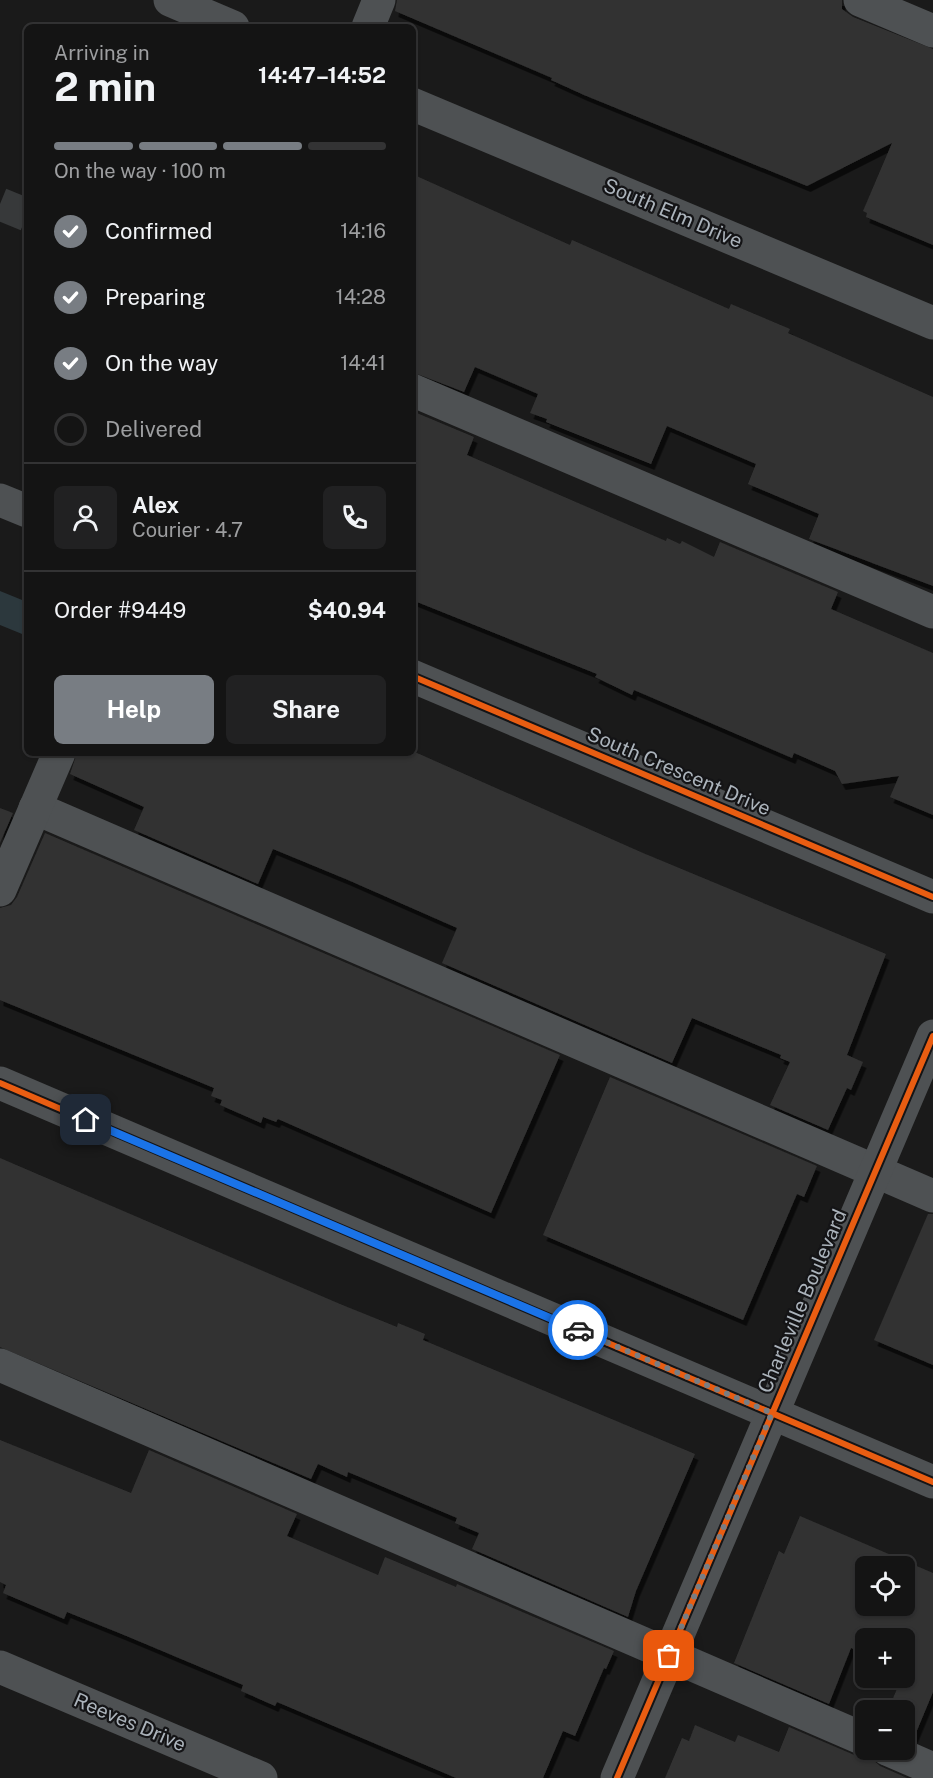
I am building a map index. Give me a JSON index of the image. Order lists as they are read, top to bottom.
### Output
{
  "streets": {
    "street": [
      "South Elm Drive",
      "South Crescent Drive",
      "Charleville Boulevard",
      "Reeves Drive"
    ]
  },
  "page": {
    "heading": ["2 min", "Arriving in", "14:47–14:52"],
    "panel": [
      "Alex",
      "Courier · 4.7",
      "Order #9449",
      "$40.94"
    ],
    "bar": "On the way · 100 m",
    "list": [
      ["Confirmed", "14:16"],
      ["Preparing", "14:28"],
      ["On the way", "14:41"],
      "Delivered"
    ],
    "buttons": ["Help", "Share"],
    "map_buttons": ["+", "−"]
  }
}
